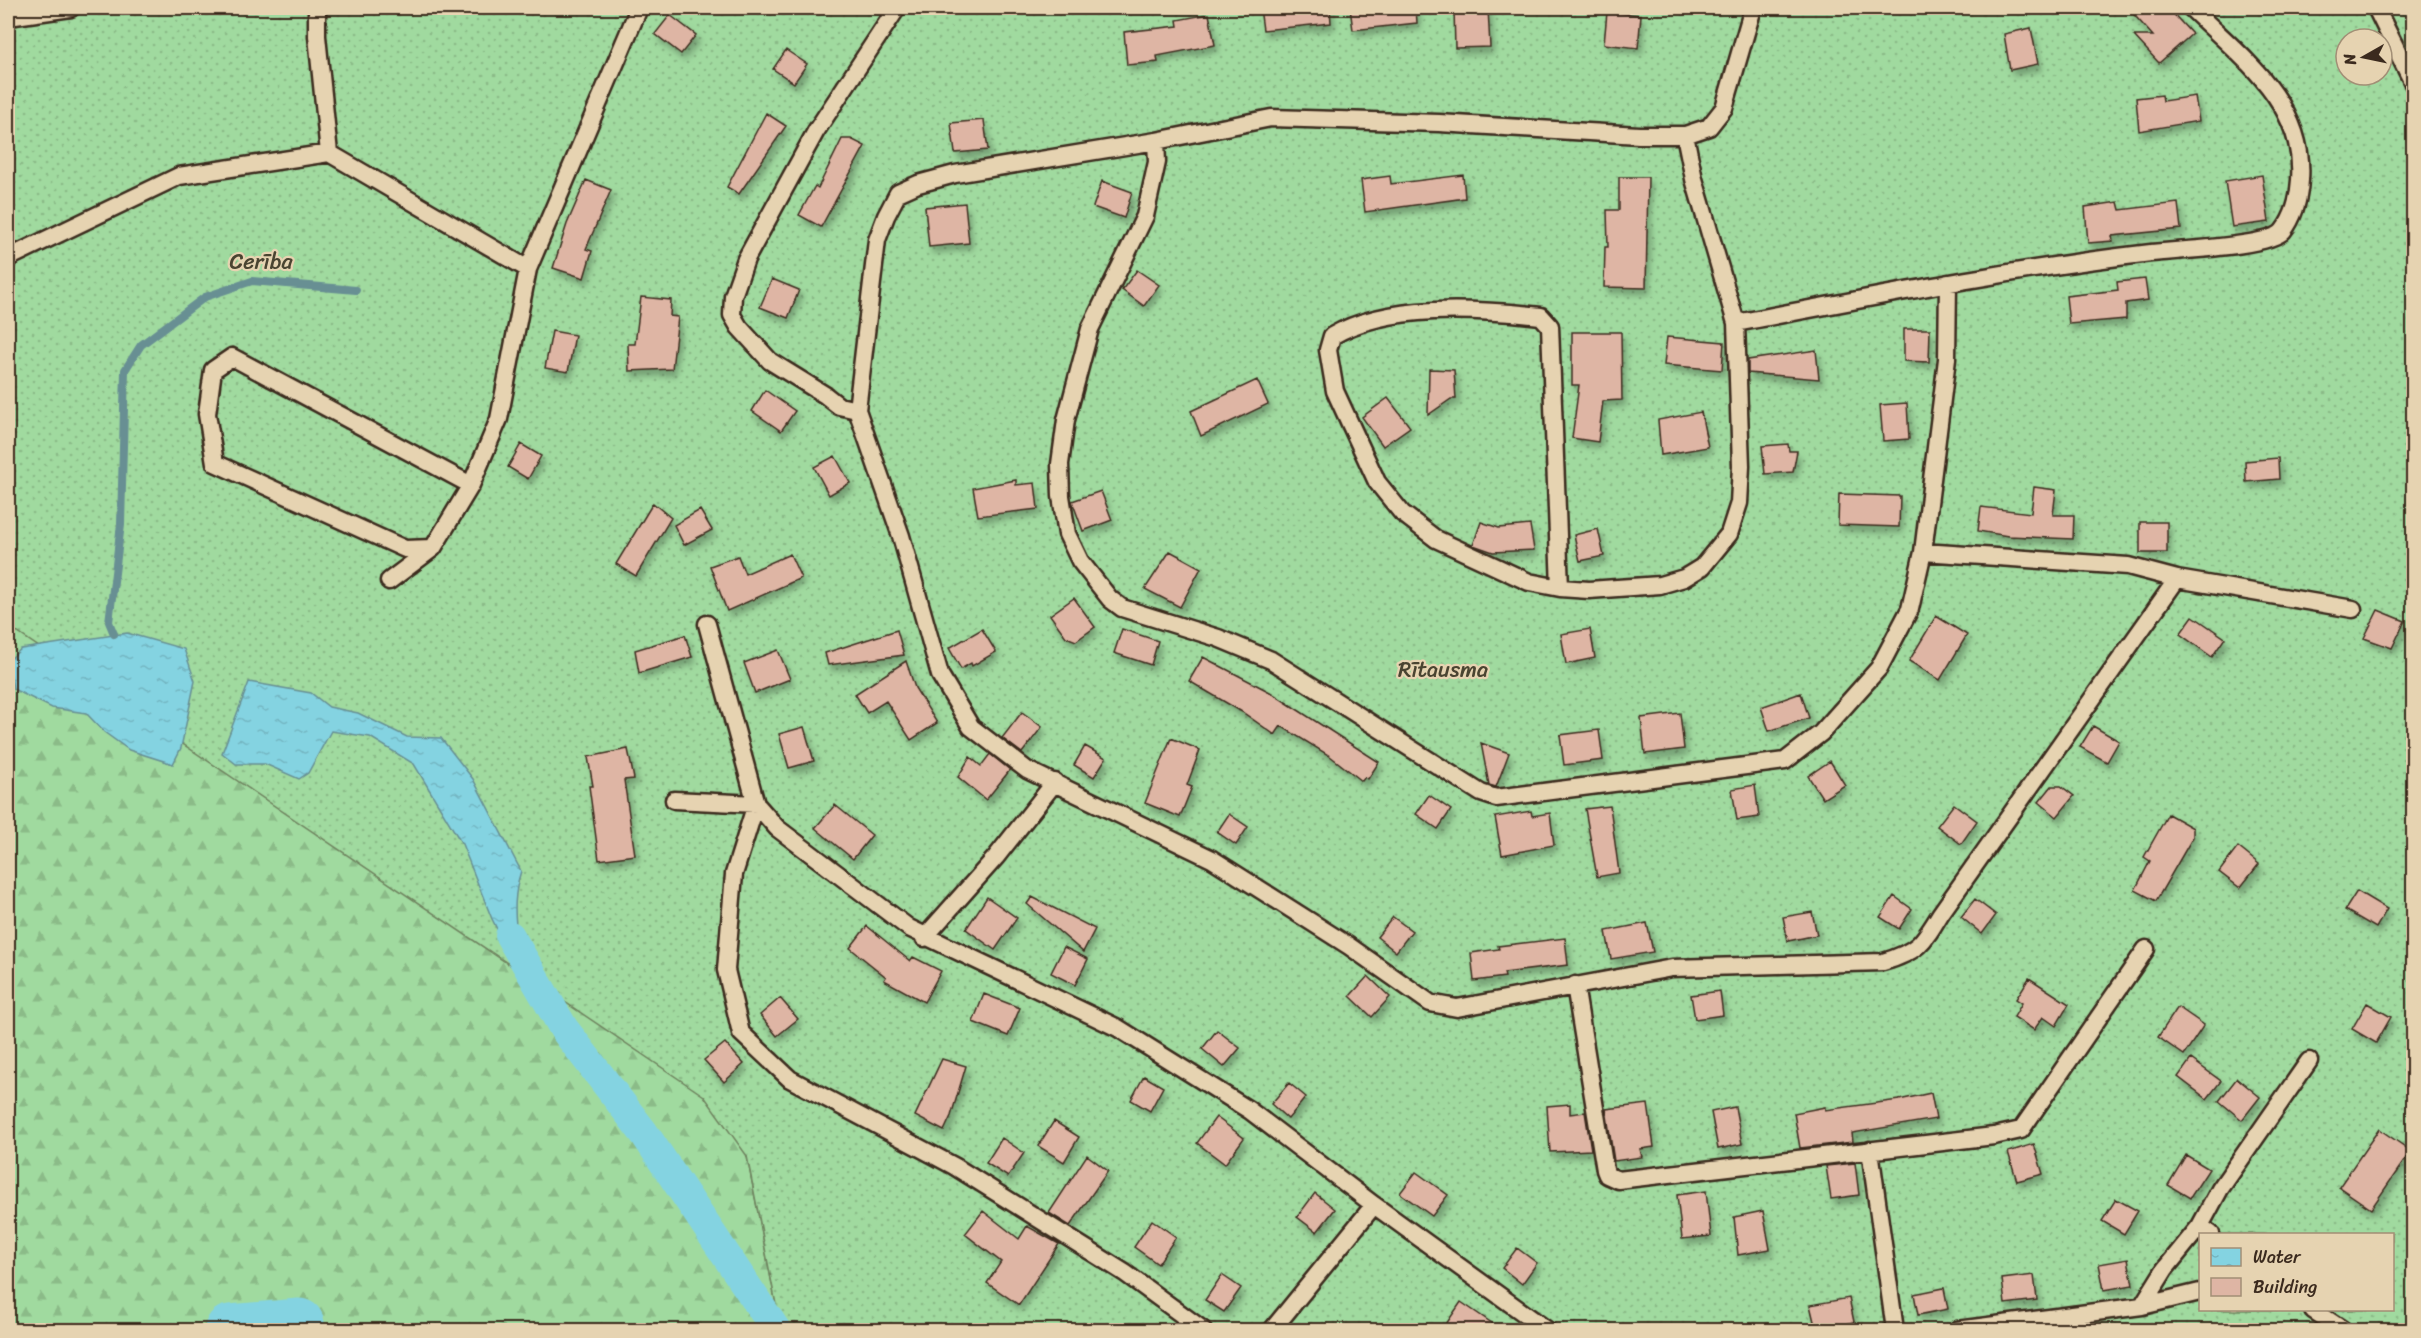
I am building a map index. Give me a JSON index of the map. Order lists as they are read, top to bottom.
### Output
{
  "parks": ["Cerība", "Rītausma"],
  "legend": ["Water", "Building"],
  "north": "left"
}
